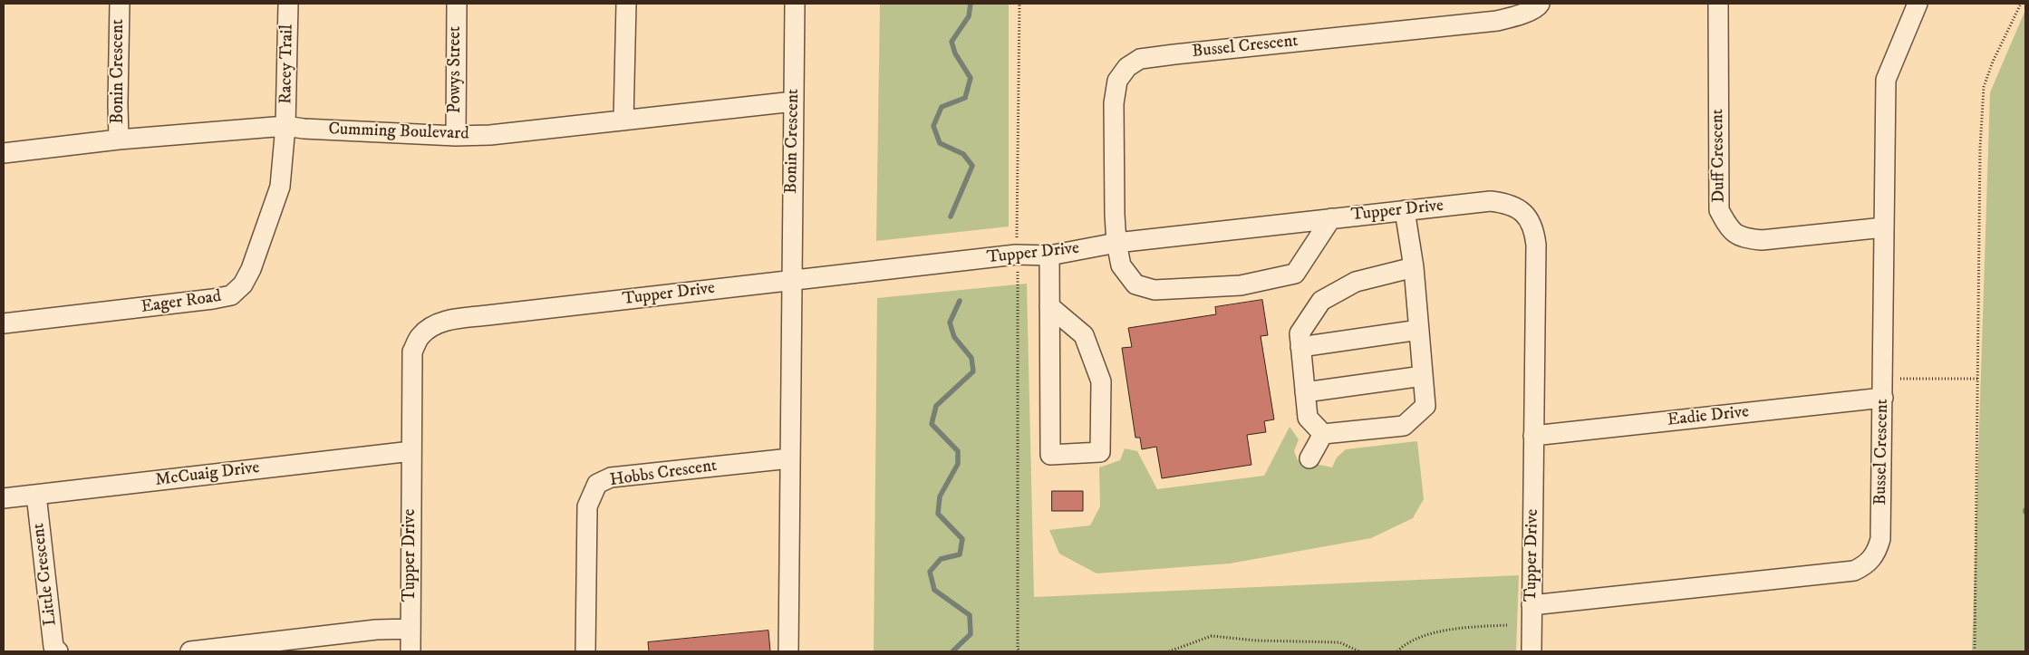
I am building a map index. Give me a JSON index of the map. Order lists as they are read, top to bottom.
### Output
{
  "streets": {
    "street": [
      "Bussel Crescent",
      "Racey Trail",
      "Powys Street",
      "Bonin Crescent",
      "Cumming Boulevard",
      "Duff Crescent",
      "Tupper Drive",
      "Eager Road",
      "Eadie Drive",
      "Hobbs Crescent",
      "McCuaig Drive",
      "Little Crescent"
    ]
  },
  "crossings": [
    ["Bussel Crescent", "Duff Crescent"],
    ["Bussel Crescent", "Tupper Drive"],
    ["Bussel Crescent", "Eadie Drive"],
    ["Racey Trail", "Cumming Boulevard"],
    ["Racey Trail", "Eager Road"],
    ["Powys Street", "Cumming Boulevard"],
    ["Bonin Crescent", "Cumming Boulevard"],
    ["Bonin Crescent", "Tupper Drive"],
    ["Cumming Boulevard", "Eager Road"],
    ["Tupper Drive", "Eadie Drive"],
    ["Tupper Drive", "McCuaig Drive"],
    ["McCuaig Drive", "Little Crescent"]
  ]
}
